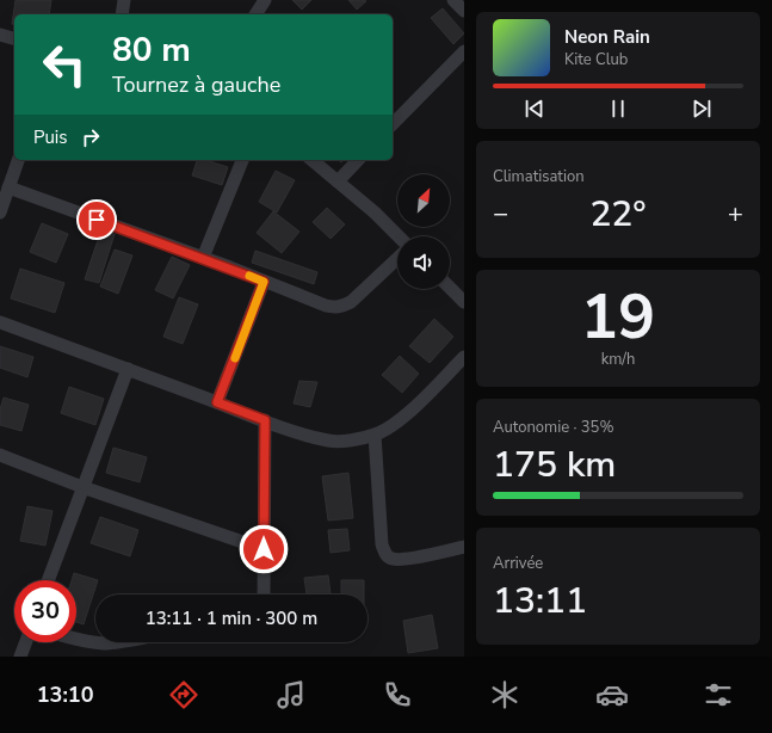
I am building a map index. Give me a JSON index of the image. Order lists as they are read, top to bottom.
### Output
{
  "north": "top right",
  "page": {
    "turn": ["80 m", "Tournez à gauche"],
    "song": ["Neon Rain", "Kite Club"],
    "then": "Puis",
    "tile": [
      "Climatisation",
      ["19", "km/h"],
      ["Autonomie · 35%", "175 km"],
      ["Arrivée", "13:11"]
    ],
    "heat": ["−", "22°", "+"],
    "limit": "30",
    "trip": "13:11 · 1 min · 300 m",
    "tabs": "13:10"
  }
}
